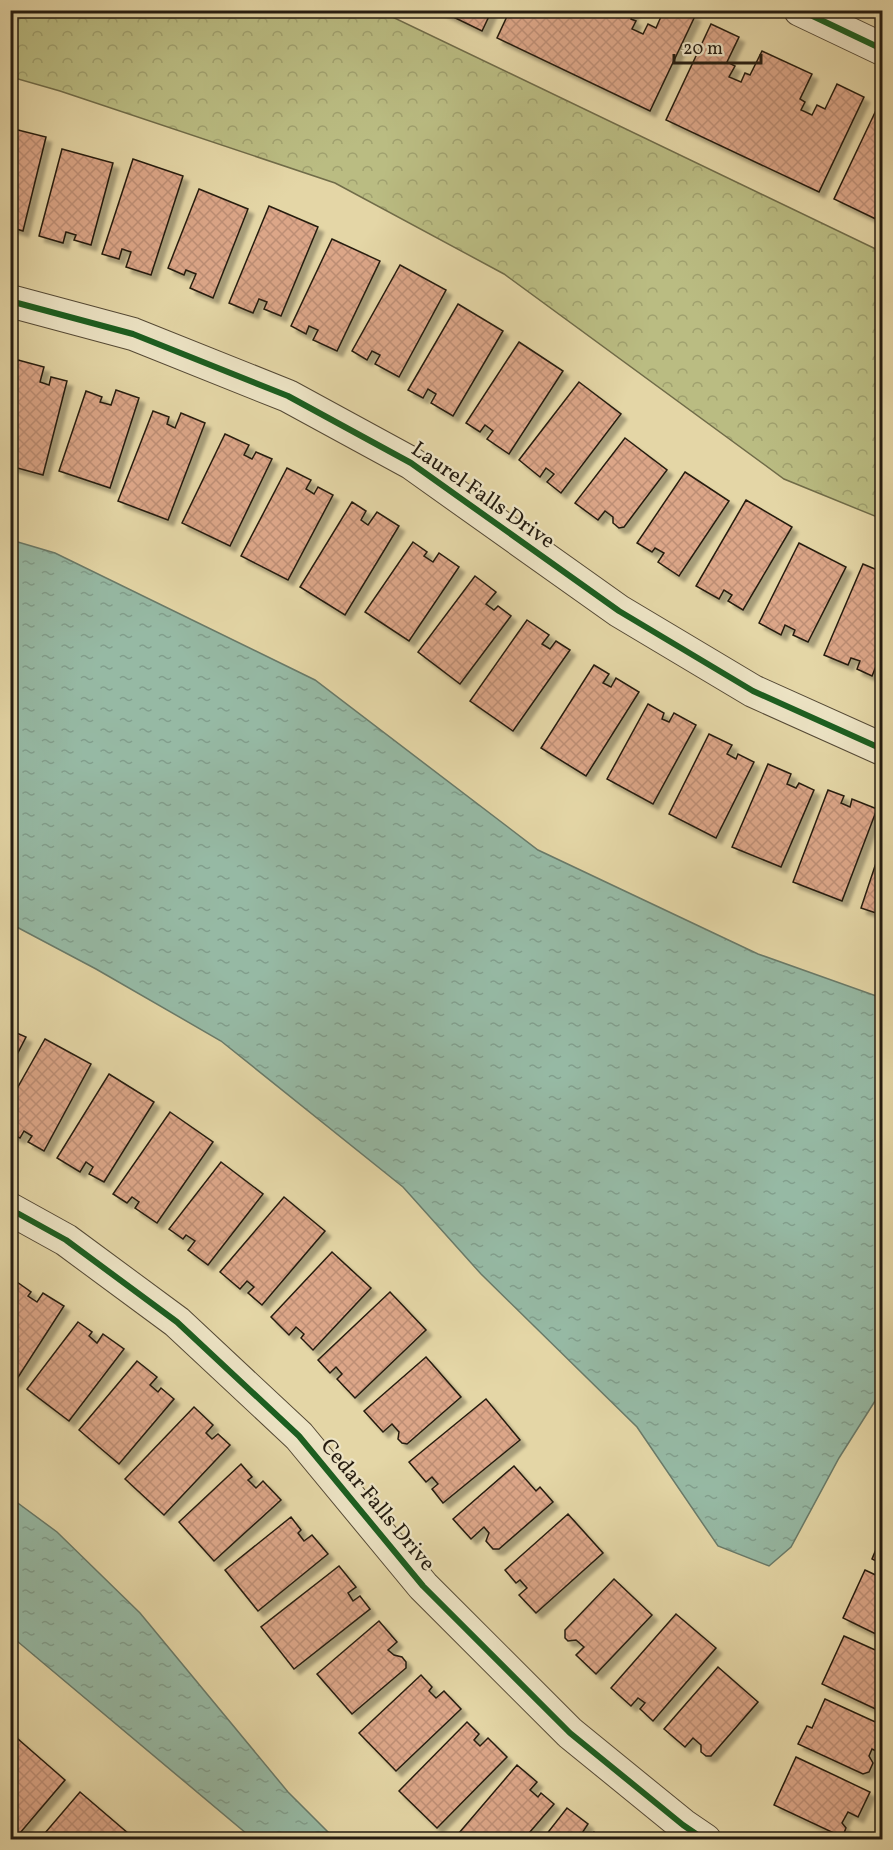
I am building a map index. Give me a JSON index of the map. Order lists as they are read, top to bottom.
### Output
{
  "streets": {
    "street": ["Laurel Falls Drive", "Cedar Falls Drive"]
  },
  "scale_bar": "20 m"
}
